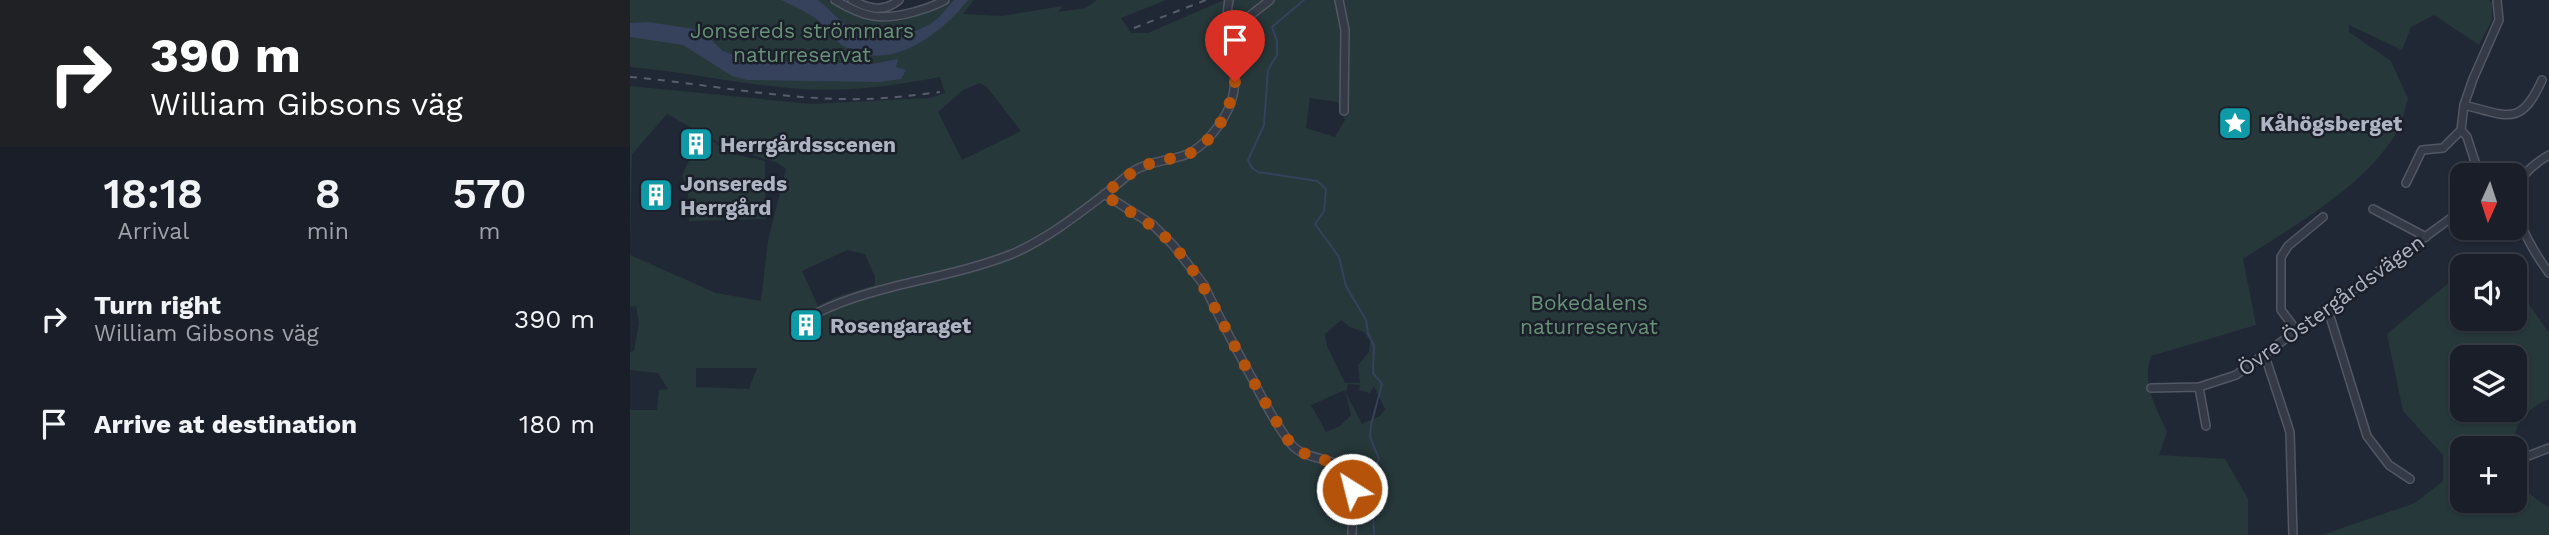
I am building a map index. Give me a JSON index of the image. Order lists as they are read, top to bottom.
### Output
{
  "streets": {
    "street": ["Övre Östergårdsvägen"]
  },
  "parks": ["Jonsereds strömmars naturreservat", "Bokedalens naturreservat"],
  "places": {
    "place": ["Kåhögsberget"],
    "building": ["Herrgårdsscenen", "Jonsereds Herrgård", "Rosengaraget"]
  },
  "north": "bottom",
  "page": {
    "turn": ["390 m", "William Gibsons väg"],
    "eta": [
      "18:18",
      "Arrival",
      "8",
      "min",
      "570",
      "m"
    ],
    "map_buttons": "+",
    "list": [
      {
        "name": "Turn right",
        "note": "William Gibsons väg",
        "value": "390 m"
      },
      {
        "name": "Arrive at destination",
        "value": "180 m"
      }
    ]
  }
}
